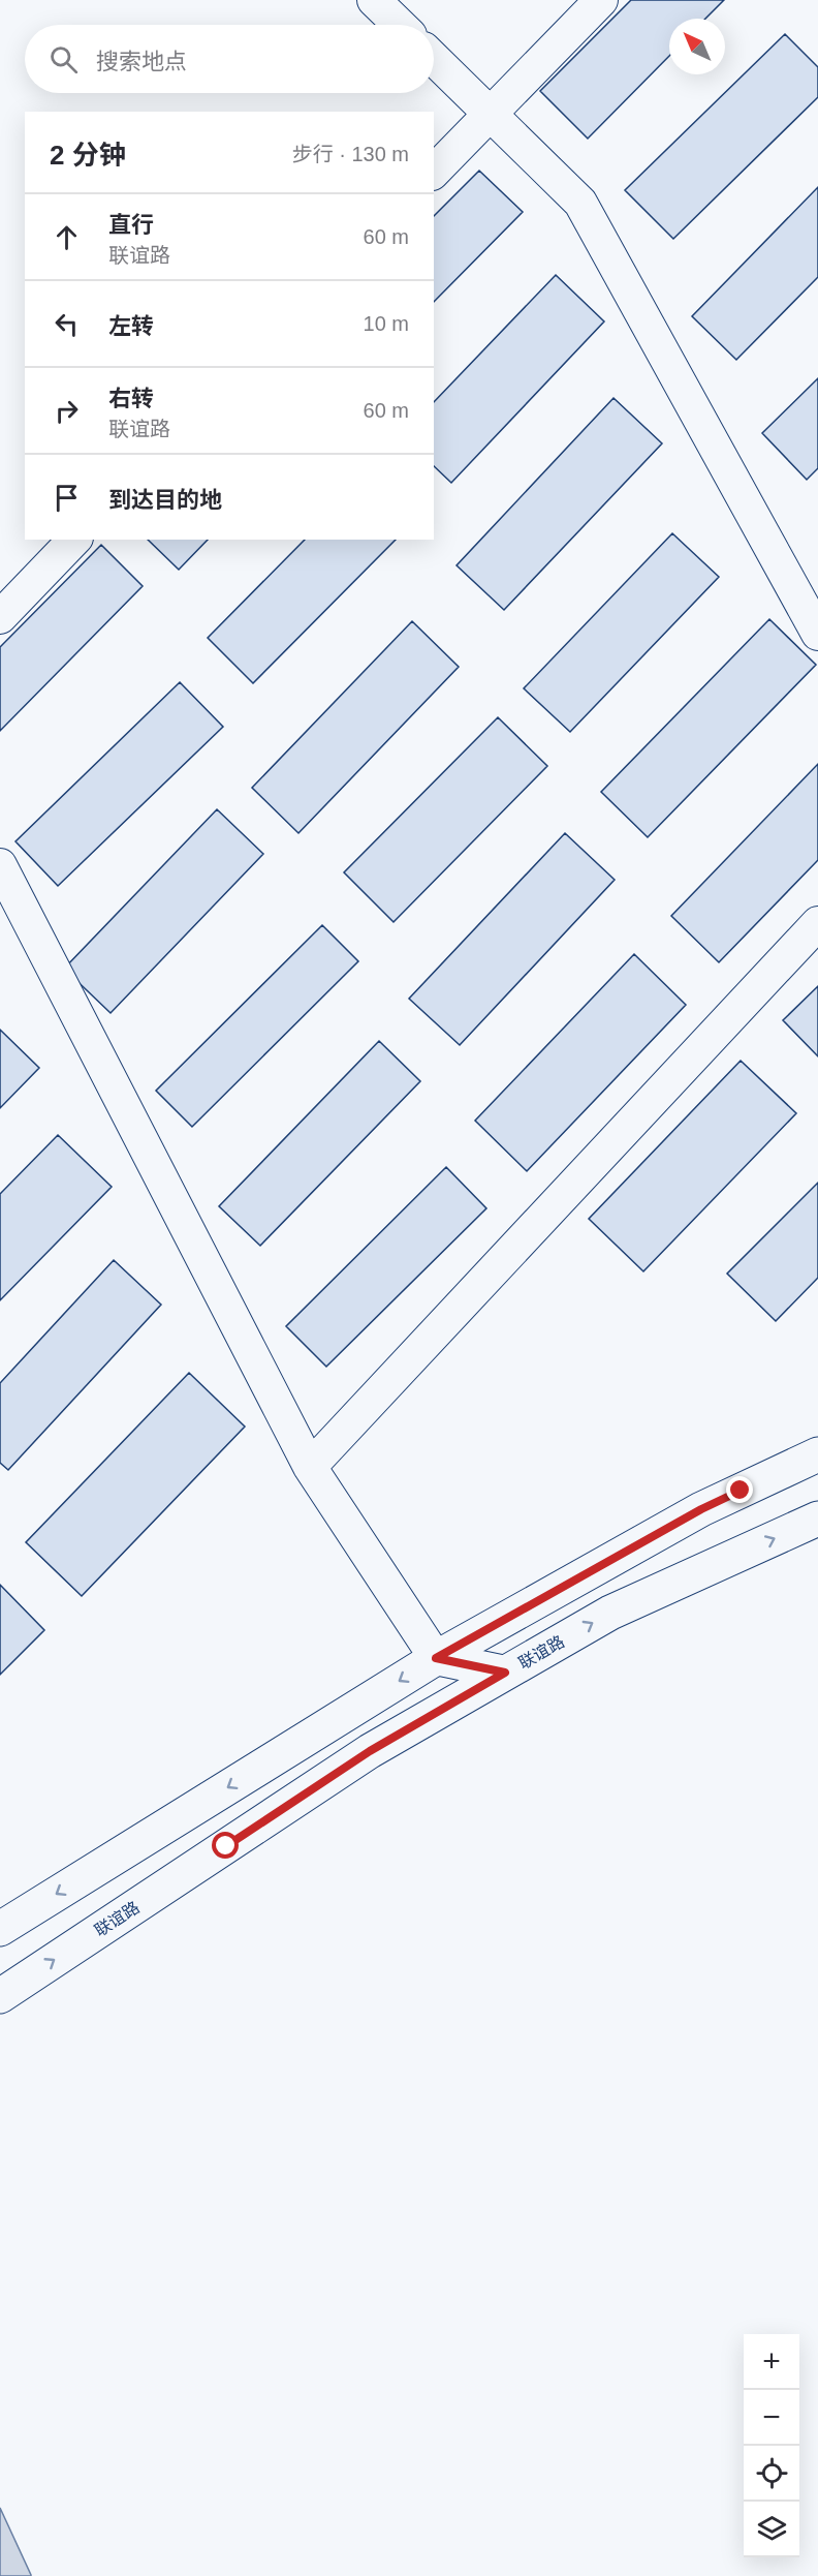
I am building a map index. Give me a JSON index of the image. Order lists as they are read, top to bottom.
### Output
{
  "streets": {
    "street": ["联谊路"]
  },
  "north": "top left",
  "page": {
    "search": "搜索地点",
    "heading": ["2 分钟", "步行 · 130 m"],
    "list": [
      ["直行", "联谊路", "60 m"],
      ["左转", "10 m"],
      ["右转", "联谊路", "60 m"],
      "到达目的地"
    ],
    "map_buttons": ["+", "−"]
  }
}
